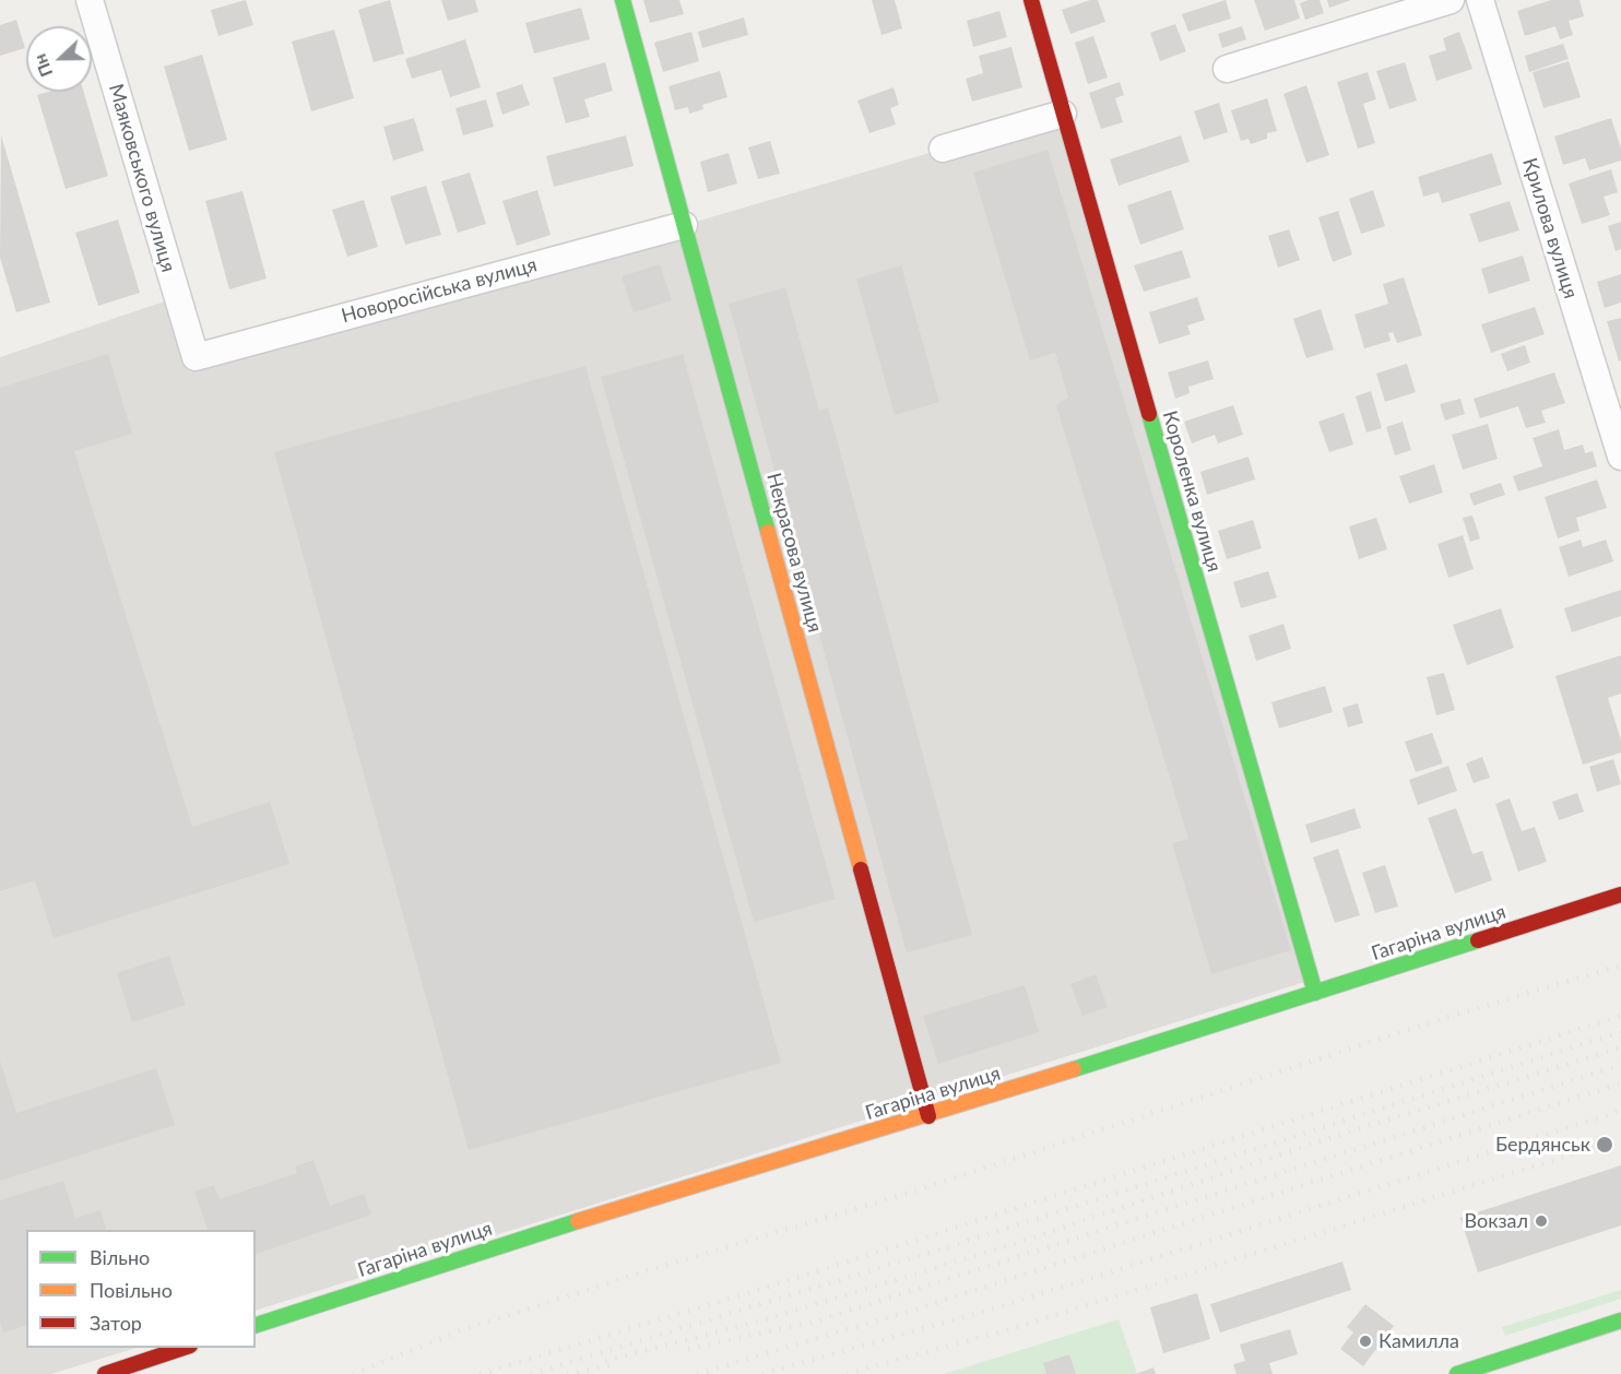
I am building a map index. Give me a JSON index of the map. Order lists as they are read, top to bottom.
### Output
{
  "streets": {
    "street": [
      "Маяковського вулиця",
      "Крилова вулиця",
      "Новоросійська вулиця",
      "Короленка вулиця",
      "Некрасова вулиця",
      "Гагаріна вулиця"
    ]
  },
  "crossings": [
    ["Маяковського вулиця", "Новоросійська вулиця"],
    ["Новоросійська вулиця", "Некрасова вулиця"],
    ["Короленка вулиця", "Гагаріна вулиця"],
    ["Некрасова вулиця", "Гагаріна вулиця"]
  ],
  "places": ["Бердянськ", "Вокзал", "Камилла"],
  "legend": ["Вільно", "Повільно", "Затор"],
  "north": "left"
}
